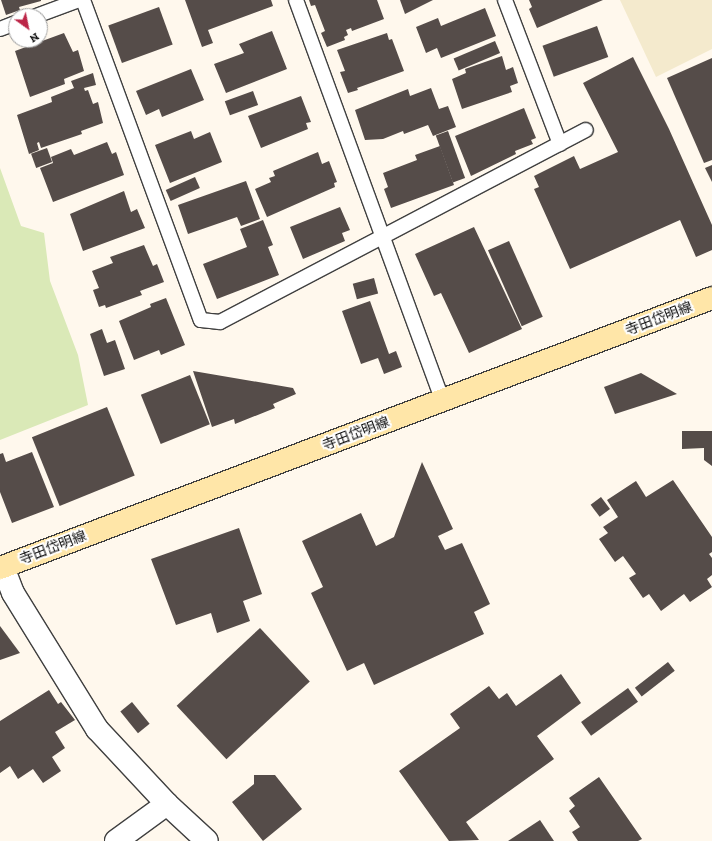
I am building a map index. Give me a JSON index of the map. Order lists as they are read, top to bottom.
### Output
{
  "streets": {
    "main road": ["寺田岱明線"]
  },
  "north": "bottom right"
}
